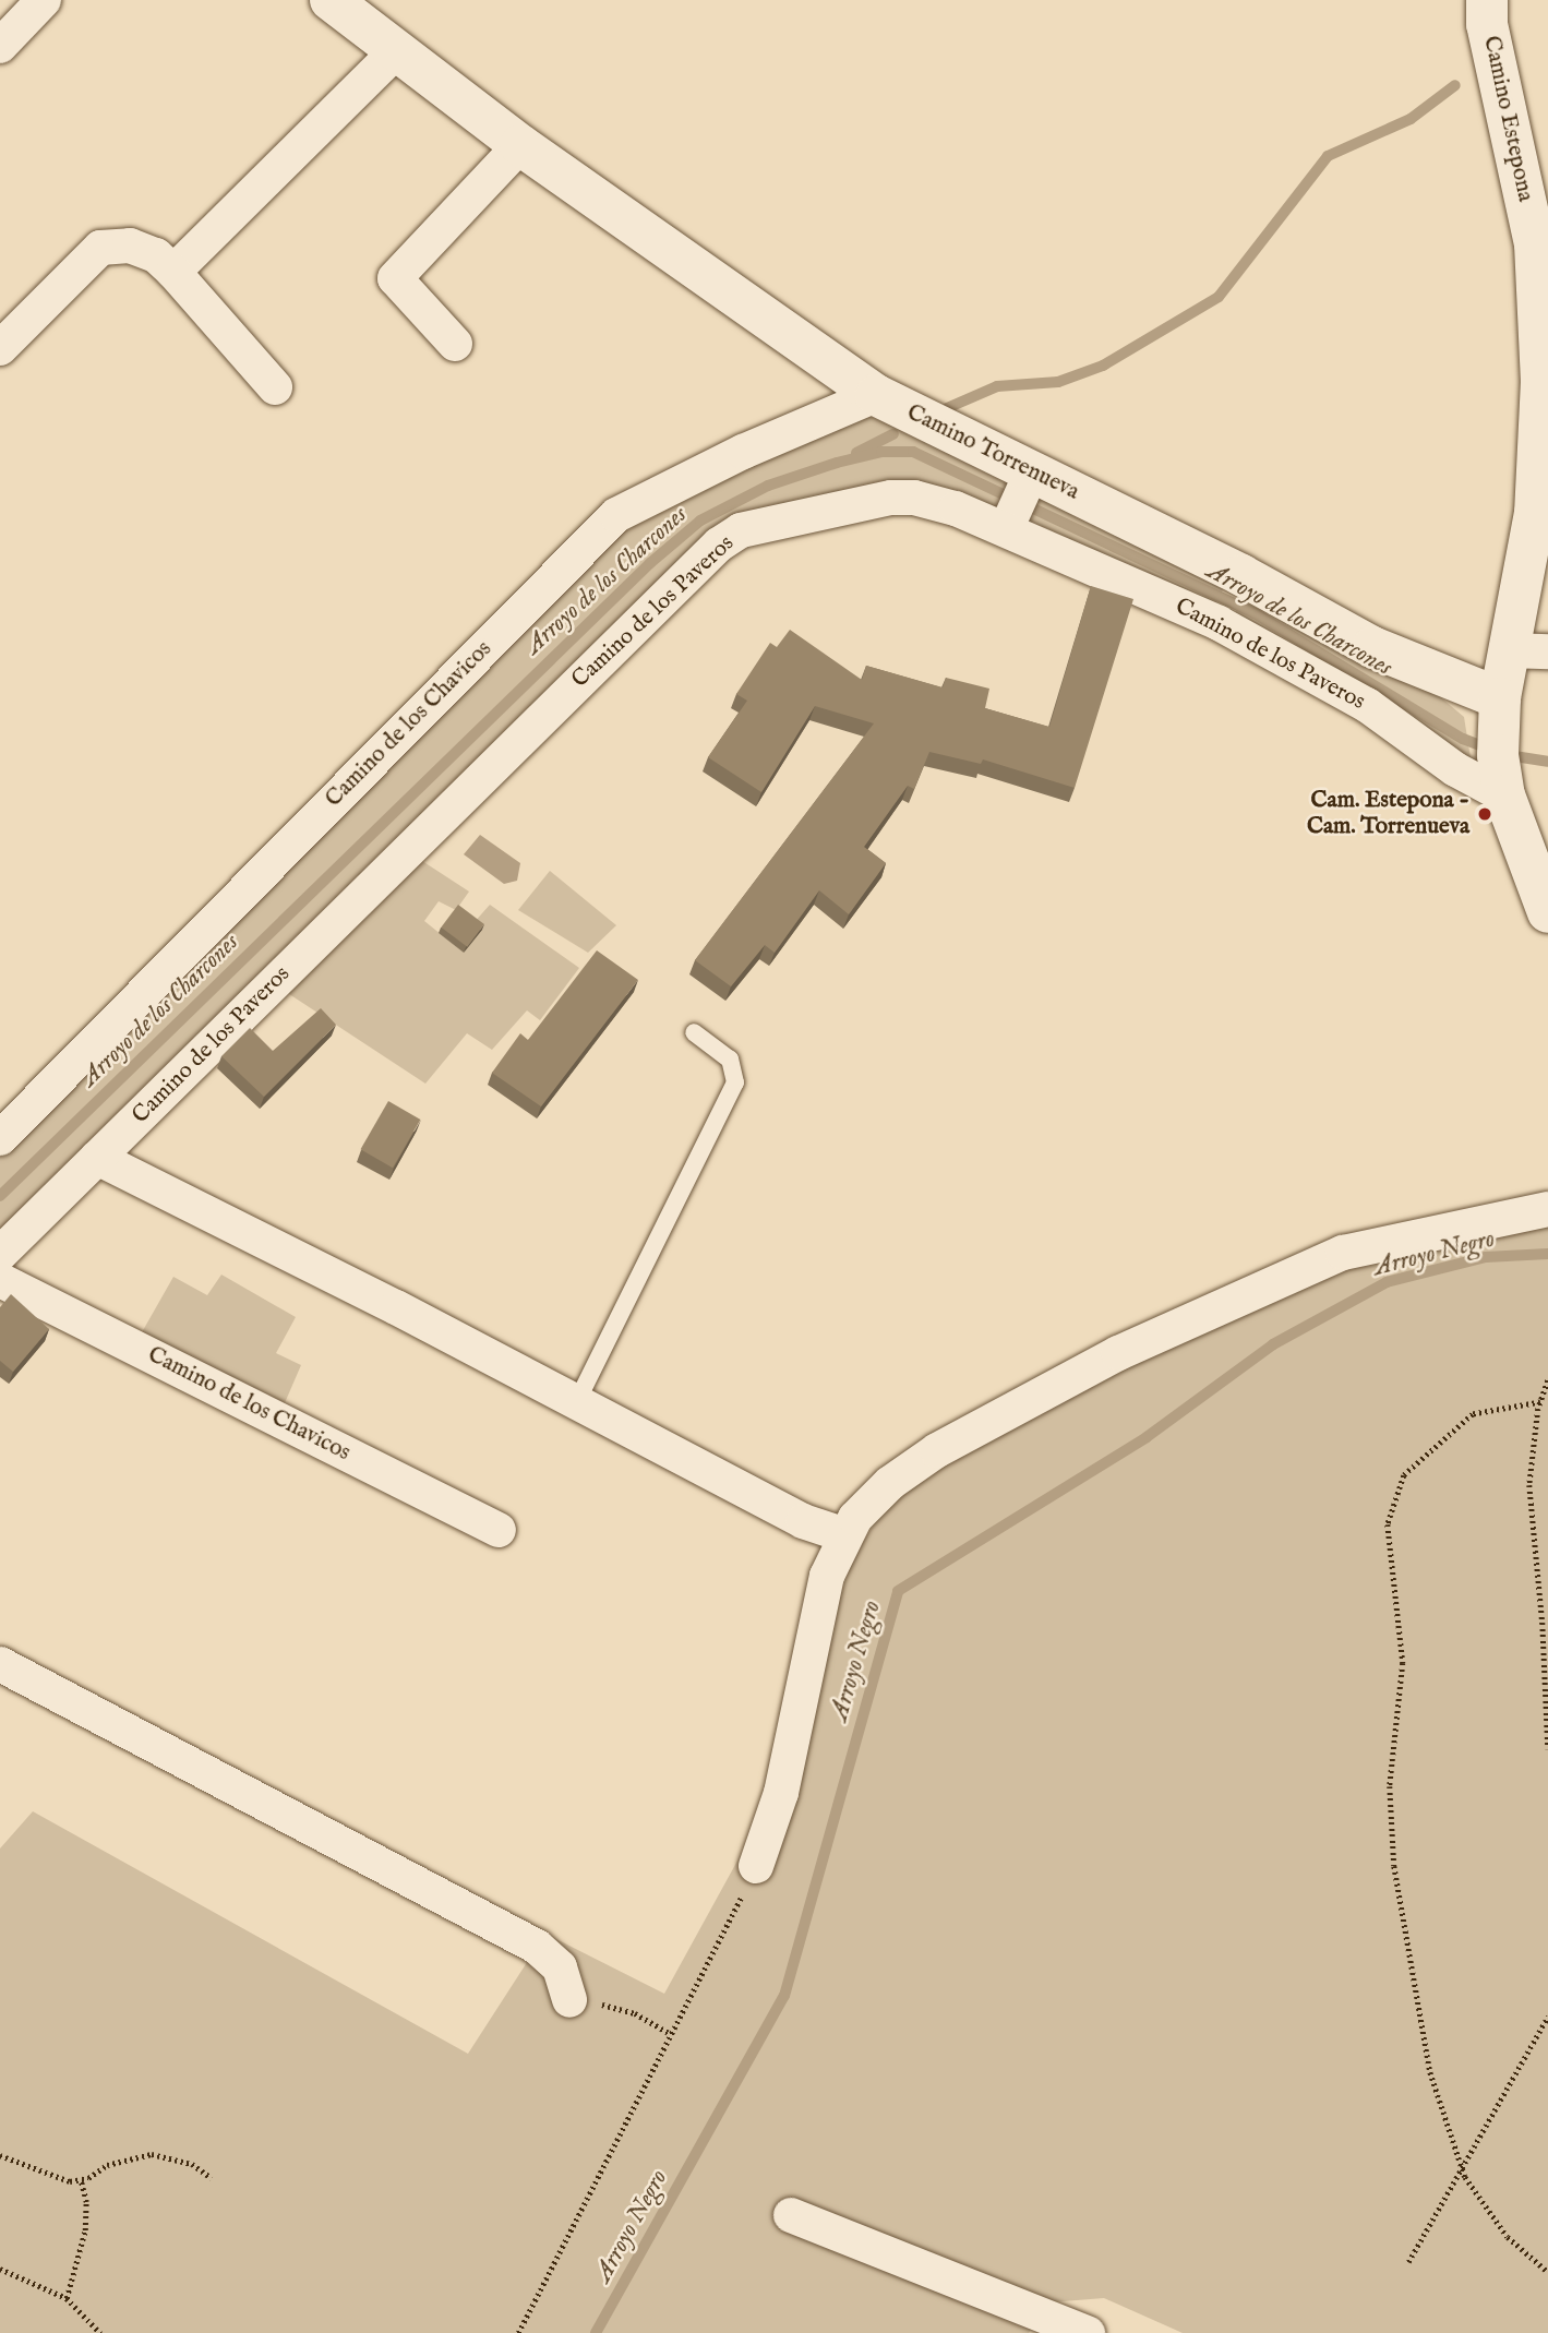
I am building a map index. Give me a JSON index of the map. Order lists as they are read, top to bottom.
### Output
{
  "streets": {
    "street": [
      "Camino Estepona",
      "Camino Torrenueva",
      "Camino de los Paveros",
      "Camino de los Chavicos"
    ]
  },
  "crossings": [
    ["Camino Estepona", "Camino Torrenueva"],
    ["Camino Estepona", "Camino de los Paveros"],
    ["Camino Torrenueva", "Camino de los Paveros"],
    ["Camino Torrenueva", "Camino de los Chavicos"]
  ],
  "water": ["Arroyo de los Charcones", "Arroyo Negro"],
  "places": ["Cam. Estepona - Cam. Torrenueva"]
}
